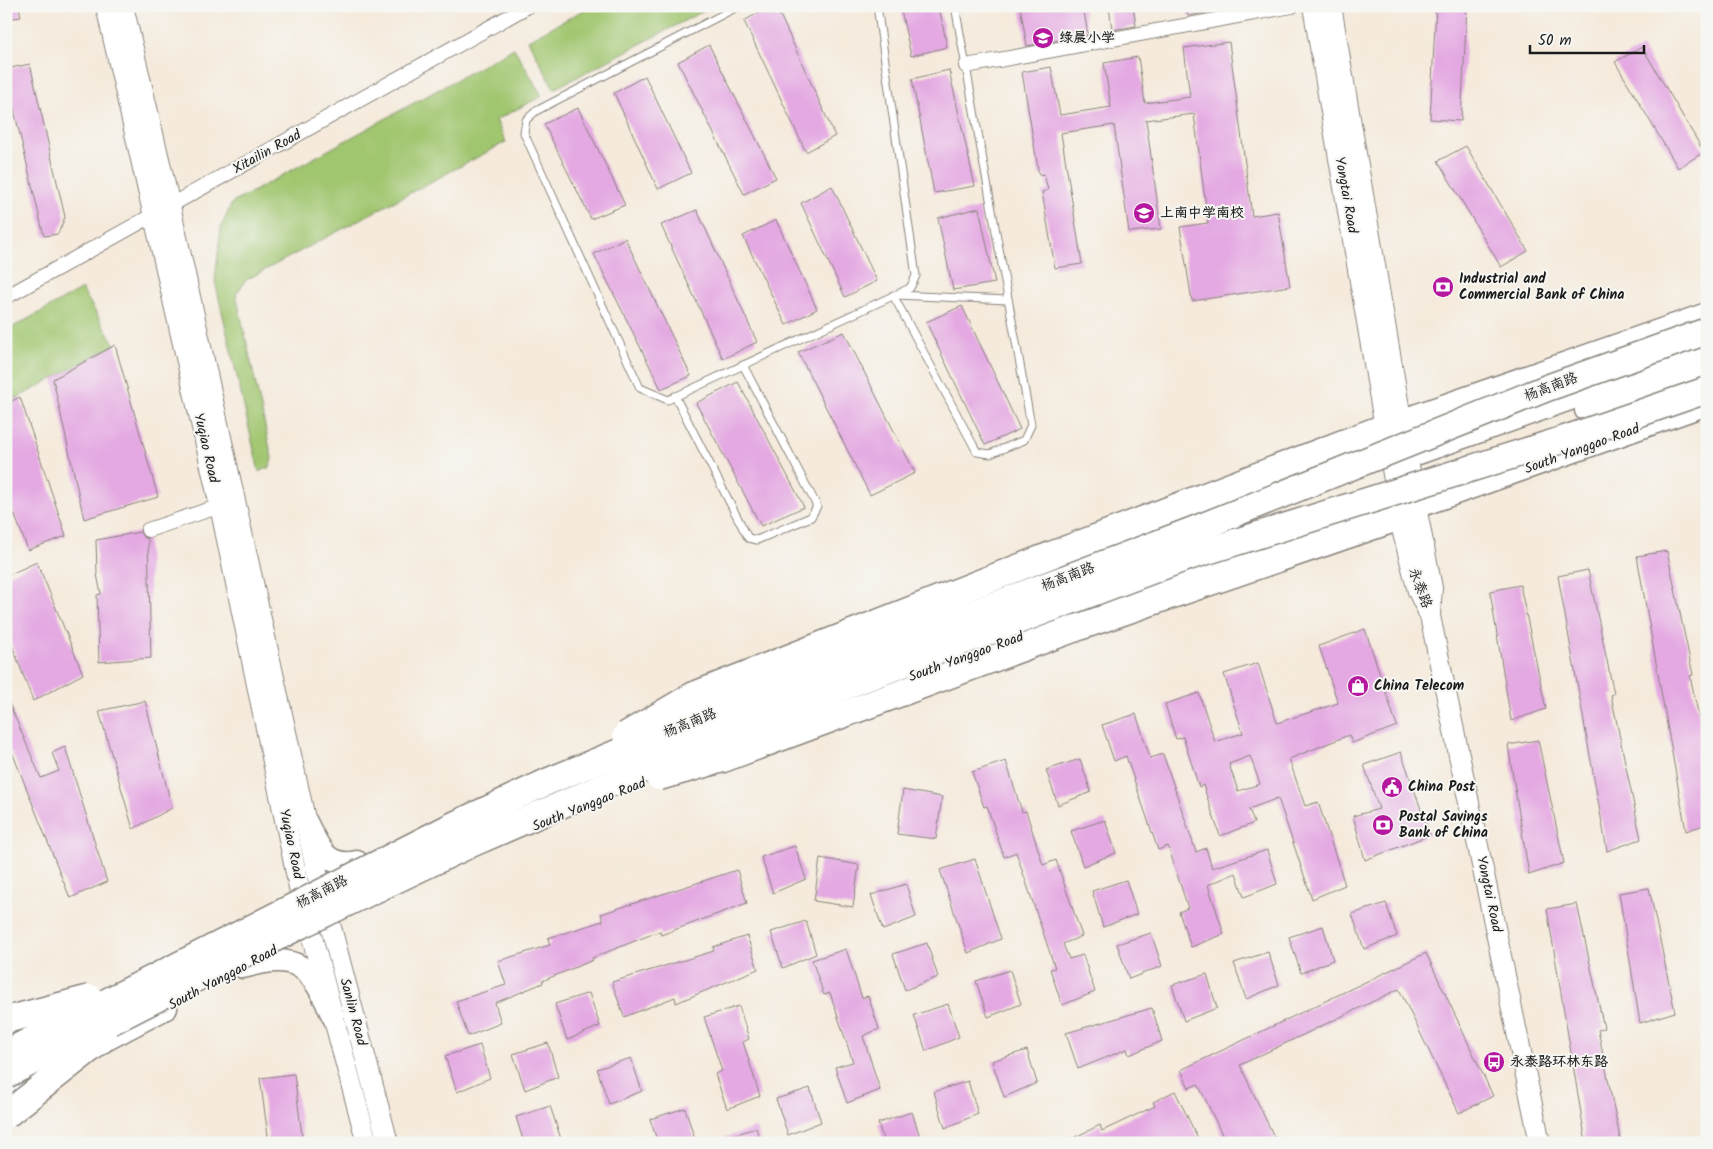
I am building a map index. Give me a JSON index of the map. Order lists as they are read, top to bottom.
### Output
{
  "streets": {
    "highway": ["杨高南路"],
    "main road": [
      "Yongtai Road",
      "Yuqiao Road",
      "South Yanggao Road",
      "永泰路",
      "Sanlin Road"
    ],
    "street": ["Xitailin Road"]
  },
  "crossings": [
    ["Xitailin Road", "Yuqiao Road"],
    ["Yongtai Road", "永泰路"],
    ["杨高南路", "Yuqiao Road"],
    ["杨高南路", "South Yanggao Road"],
    ["杨高南路", "Sanlin Road"],
    ["Yuqiao Road", "Sanlin Road"],
    ["South Yanggao Road", "永泰路"],
    ["South Yanggao Road", "Sanlin Road"]
  ],
  "places": {
    "school or university": ["绿晨小学", "上南中学南校"],
    "bank": ["Industrial and Commercial Bank of China", "Postal Savings Bank of China"],
    "shop": ["China Telecom"],
    "public building": ["China Post"],
    "bus stop": ["永泰路环林东路"]
  },
  "scale_bar": "50 m"
}
